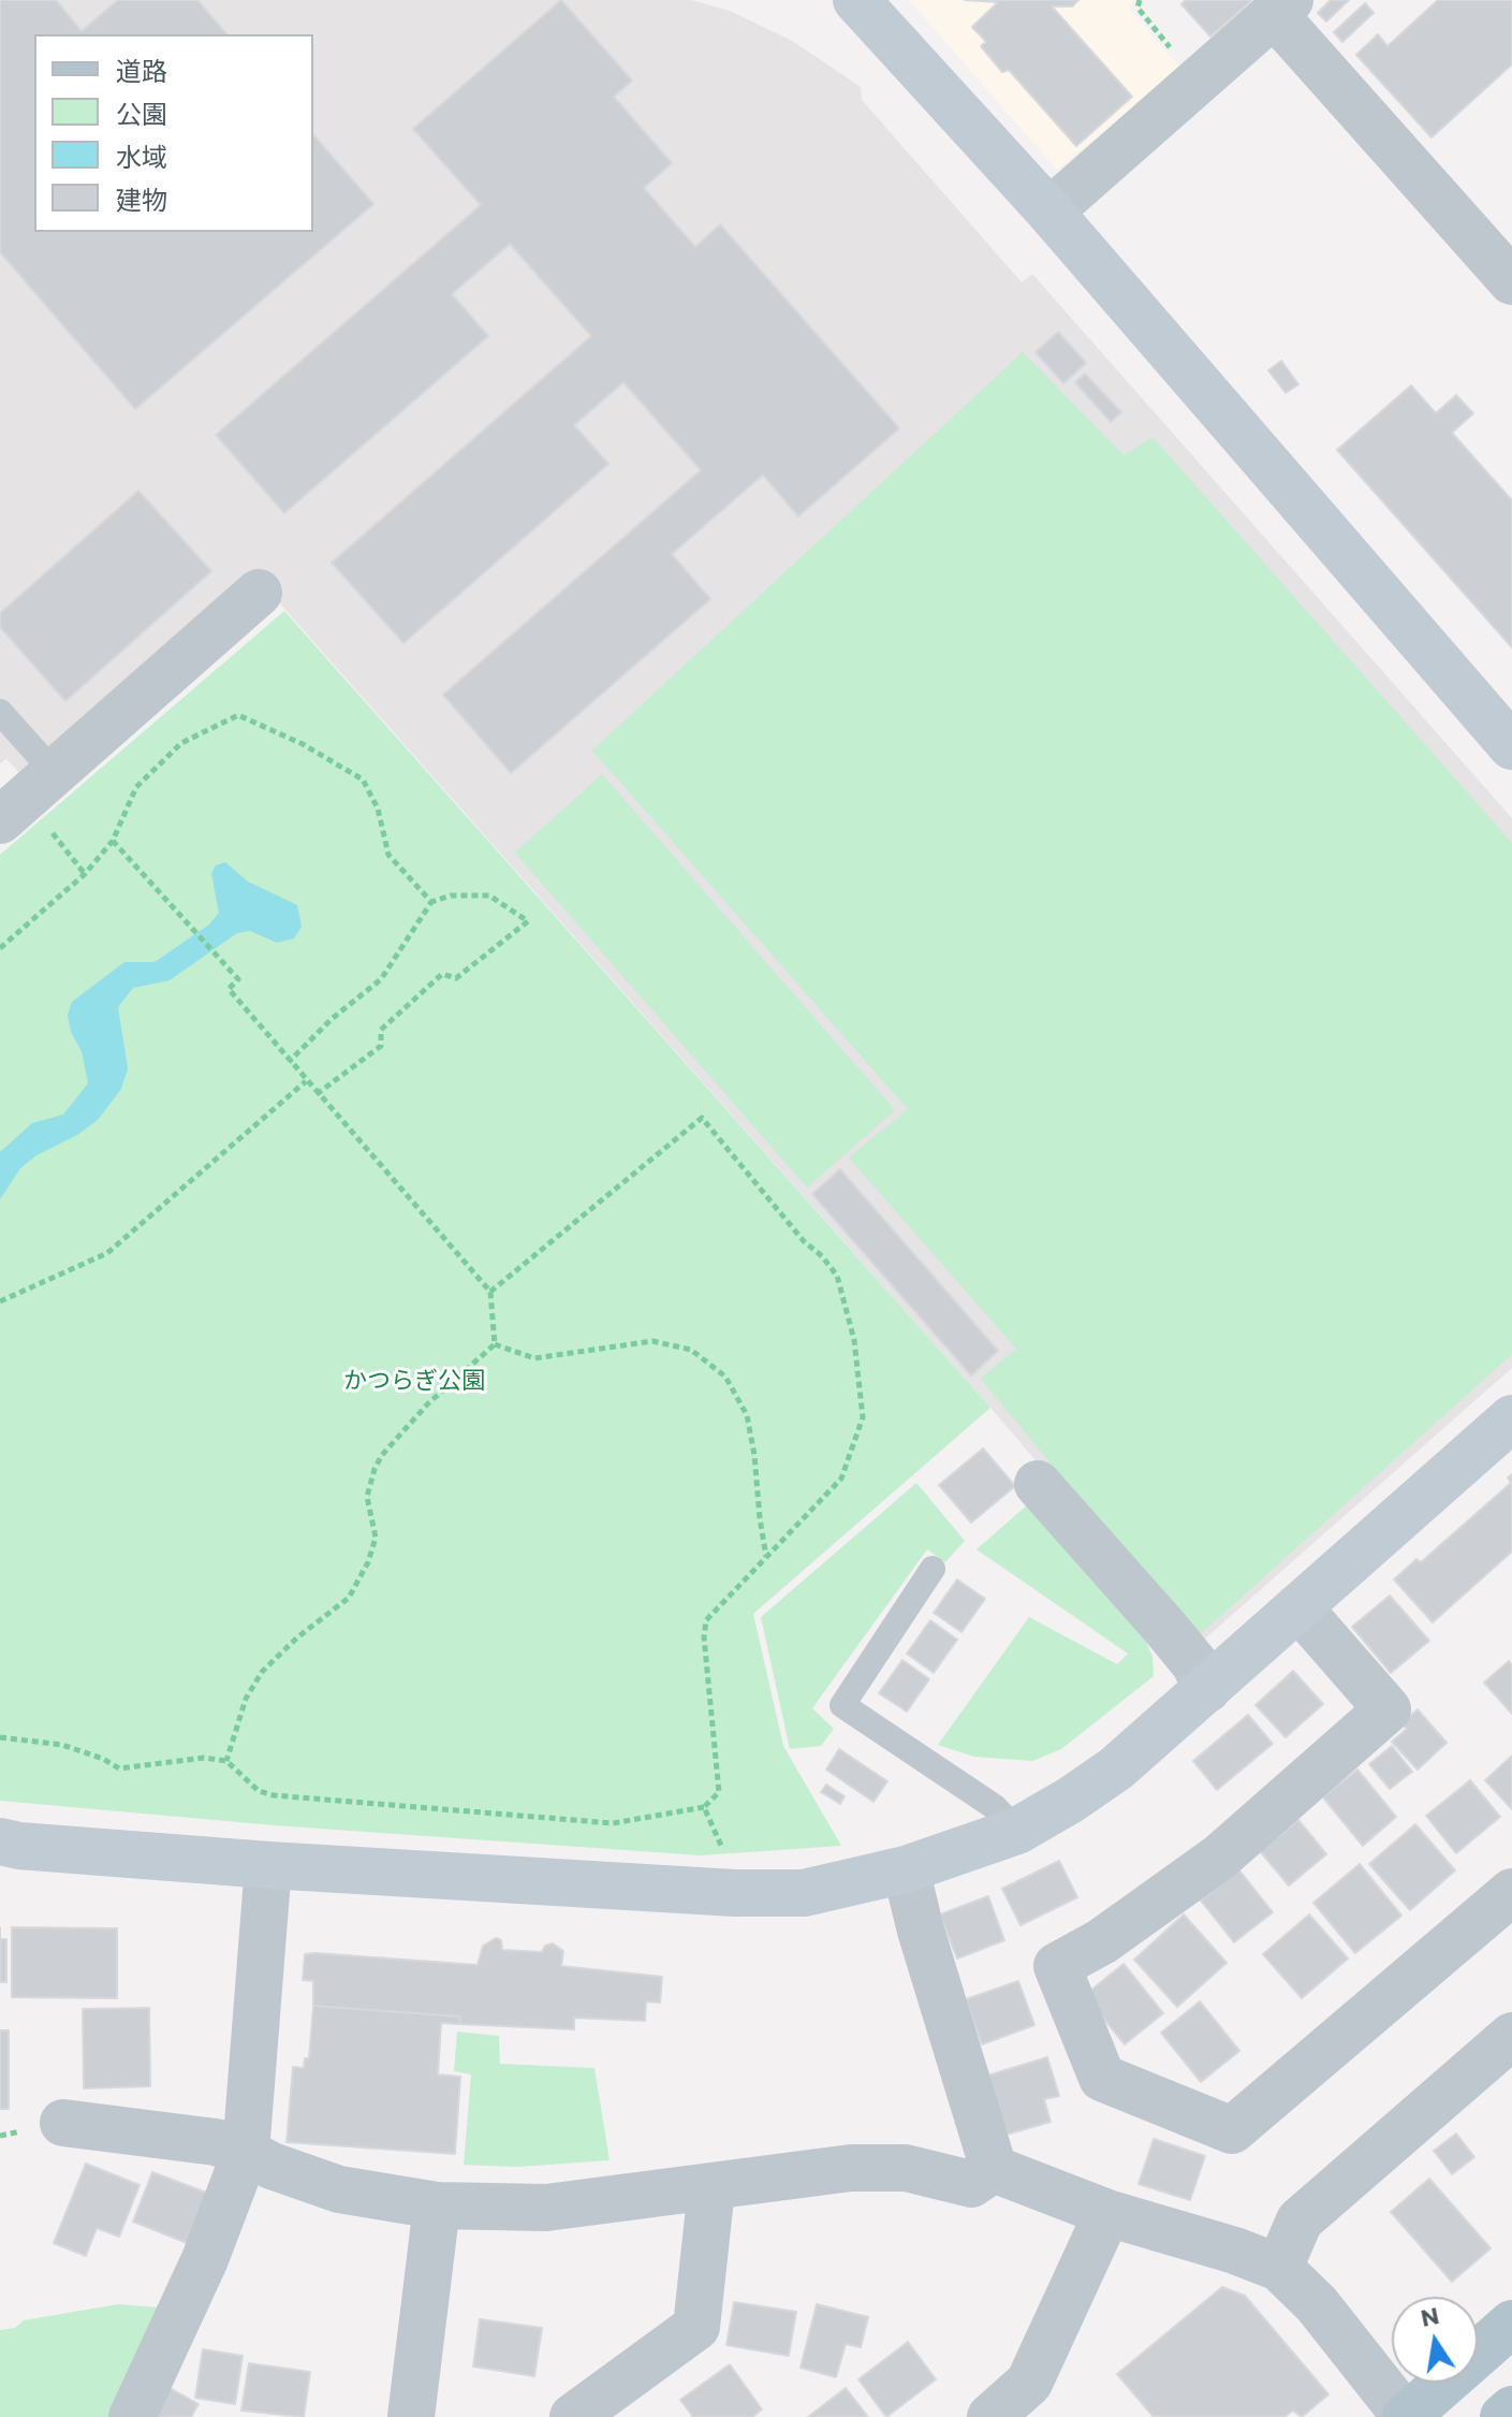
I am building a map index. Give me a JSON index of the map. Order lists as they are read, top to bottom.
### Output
{
  "parks": ["かつらぎ公園"],
  "legend": [
    "道路",
    "公園",
    "水域",
    "建物"
  ],
  "north": "top"
}
